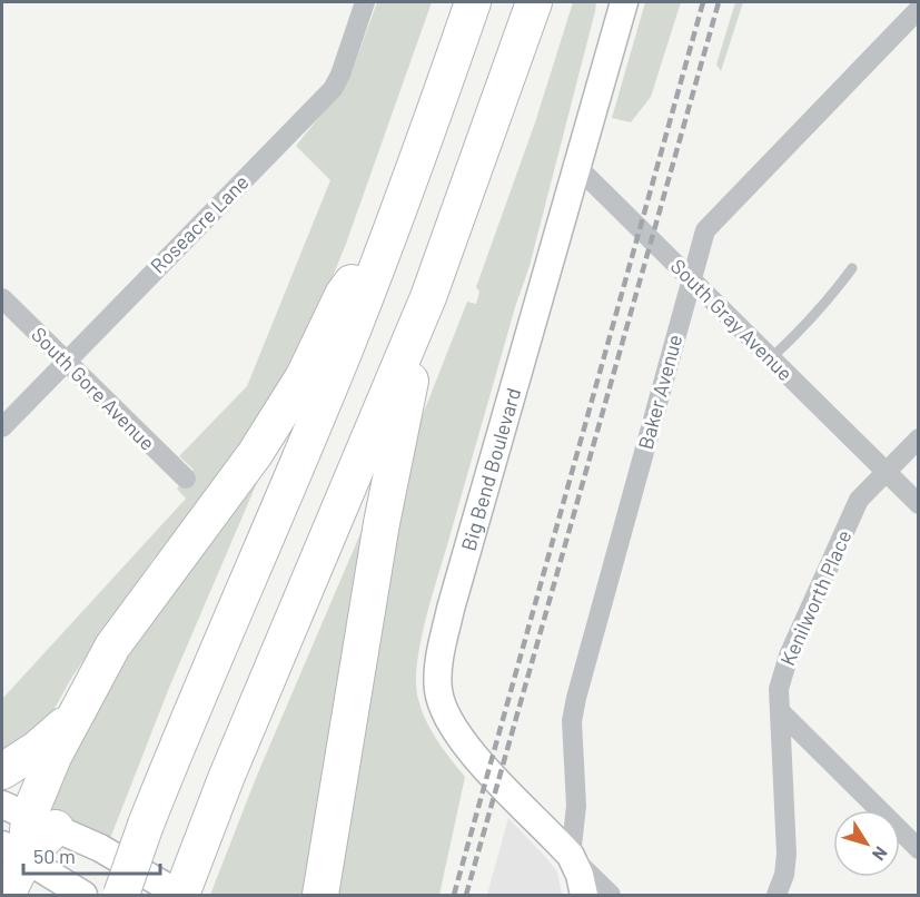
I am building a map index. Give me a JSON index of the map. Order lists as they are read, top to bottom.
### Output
{
  "streets": {
    "main road": ["Big Bend Boulevard"],
    "street": [
      "Roseacre Lane",
      "South Gray Avenue",
      "South Gore Avenue",
      "Baker Avenue",
      "Kenilworth Place"
    ]
  },
  "crossings": [
    ["Roseacre Lane", "South Gore Avenue"],
    ["South Gray Avenue", "Baker Avenue"],
    ["South Gray Avenue", "Big Bend Boulevard"],
    ["South Gray Avenue", "Kenilworth Place"],
    ["Baker Avenue", "Big Bend Boulevard"]
  ],
  "scale_bar": "50 m",
  "north": "bottom right"
}
